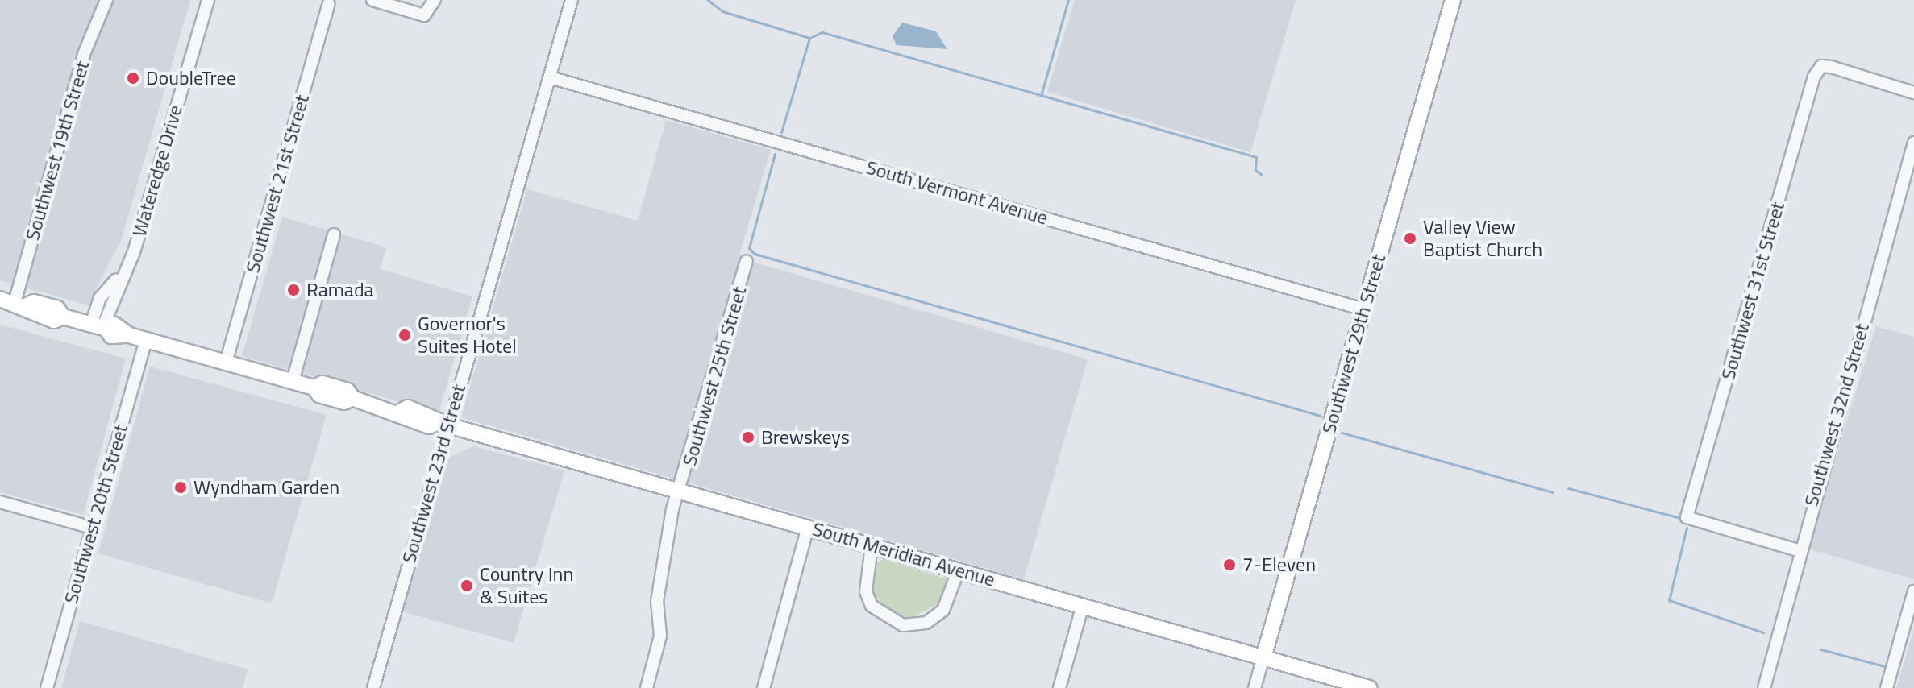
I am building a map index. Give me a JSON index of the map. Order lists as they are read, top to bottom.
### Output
{
  "streets": {
    "main road": ["Southwest 29th Street", "South Meridian Avenue"],
    "street": [
      "Southwest 19th Street",
      "Wateredge Drive",
      "Southwest 21st Street",
      "South Vermont Avenue",
      "Southwest 31st Street",
      "Southwest 25th Street",
      "Southwest 32nd Street",
      "Southwest 23rd Street",
      "Southwest 20th Street"
    ]
  },
  "crossings": [
    ["Southwest 19th Street", "South Meridian Avenue"],
    ["Wateredge Drive", "South Meridian Avenue"],
    ["Southwest 21st Street", "South Meridian Avenue"],
    ["South Vermont Avenue", "Southwest 29th Street"],
    ["South Vermont Avenue", "Southwest 23rd Street"],
    ["Southwest 31st Street", "Southwest 32nd Street"],
    ["Southwest 29th Street", "South Meridian Avenue"],
    ["Southwest 25th Street", "South Meridian Avenue"],
    ["Southwest 23rd Street", "South Meridian Avenue"],
    ["Southwest 20th Street", "South Meridian Avenue"]
  ],
  "places": [
    "DoubleTree",
    "Valley View Baptist Church",
    "Ramada",
    "Governor's Suites Hotel",
    "Brewskeys",
    "Wyndham Garden",
    "7-Eleven",
    "Country Inn & Suites"
  ]
}
